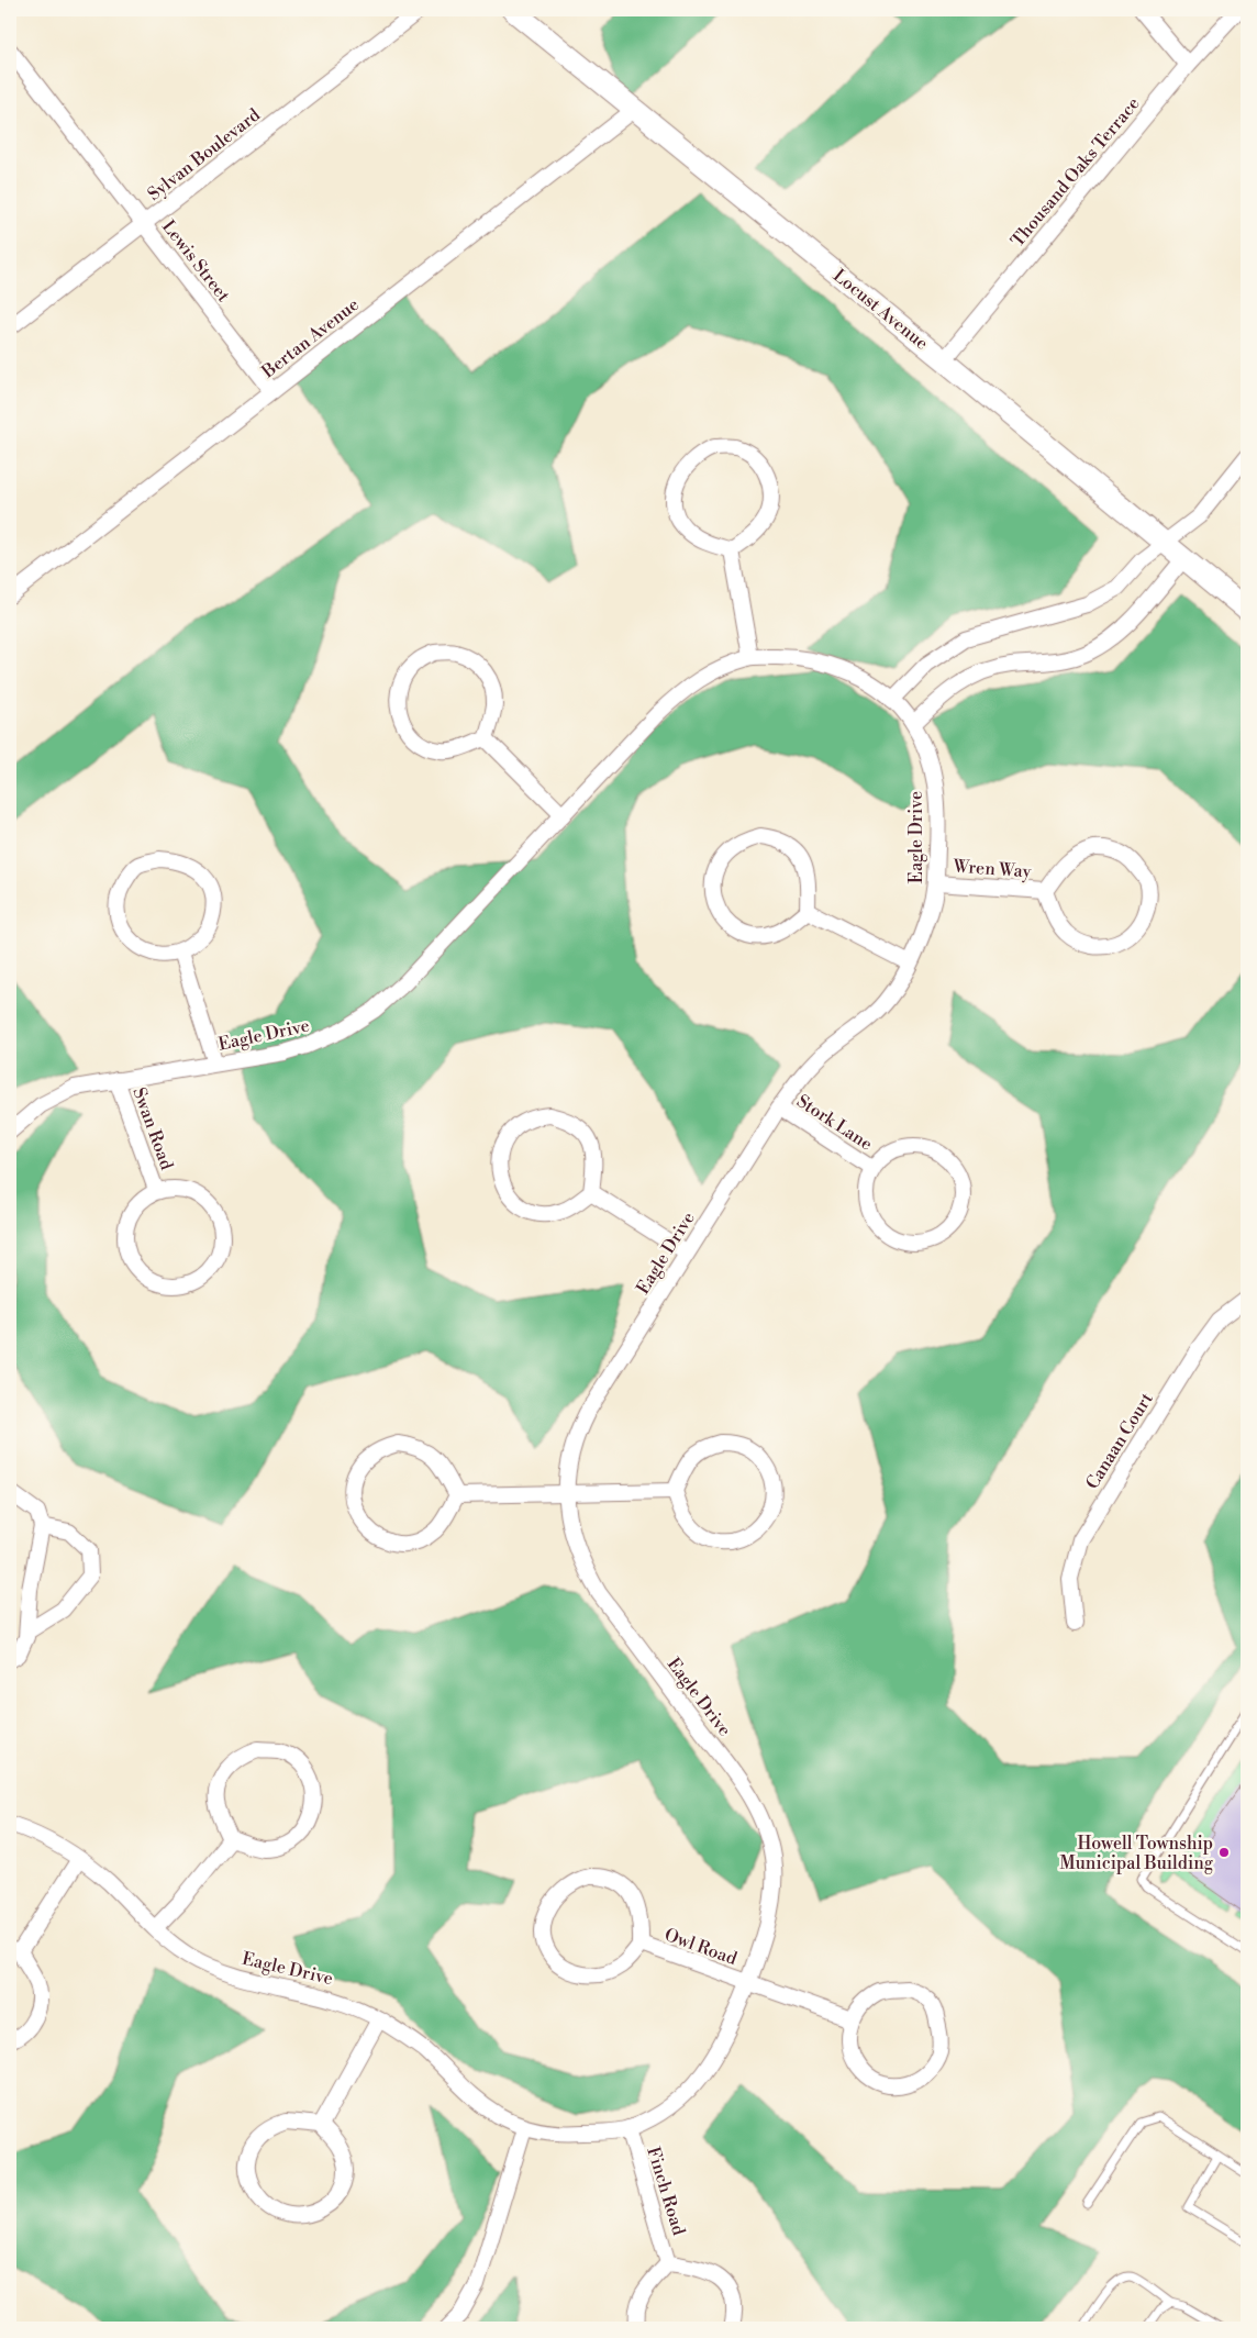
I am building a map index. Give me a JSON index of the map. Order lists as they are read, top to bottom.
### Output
{
  "streets": {
    "street": [
      "Sylvan Boulevard",
      "Thousand Oaks Terrace",
      "Lewis Street",
      "Locust Avenue",
      "Bertan Avenue",
      "Eagle Drive",
      "Wren Way",
      "Stork Lane",
      "Swan Road",
      "Canaan Court",
      "Owl Road",
      "Finch Road"
    ]
  },
  "crossings": [
    ["Sylvan Boulevard", "Lewis Street"],
    ["Thousand Oaks Terrace", "Locust Avenue"],
    ["Lewis Street", "Bertan Avenue"],
    ["Locust Avenue", "Bertan Avenue"],
    ["Eagle Drive", "Wren Way"],
    ["Eagle Drive", "Stork Lane"],
    ["Eagle Drive", "Swan Road"],
    ["Eagle Drive", "Owl Road"],
    ["Eagle Drive", "Finch Road"]
  ],
  "places": ["Howell Township Municipal Building"]
}
